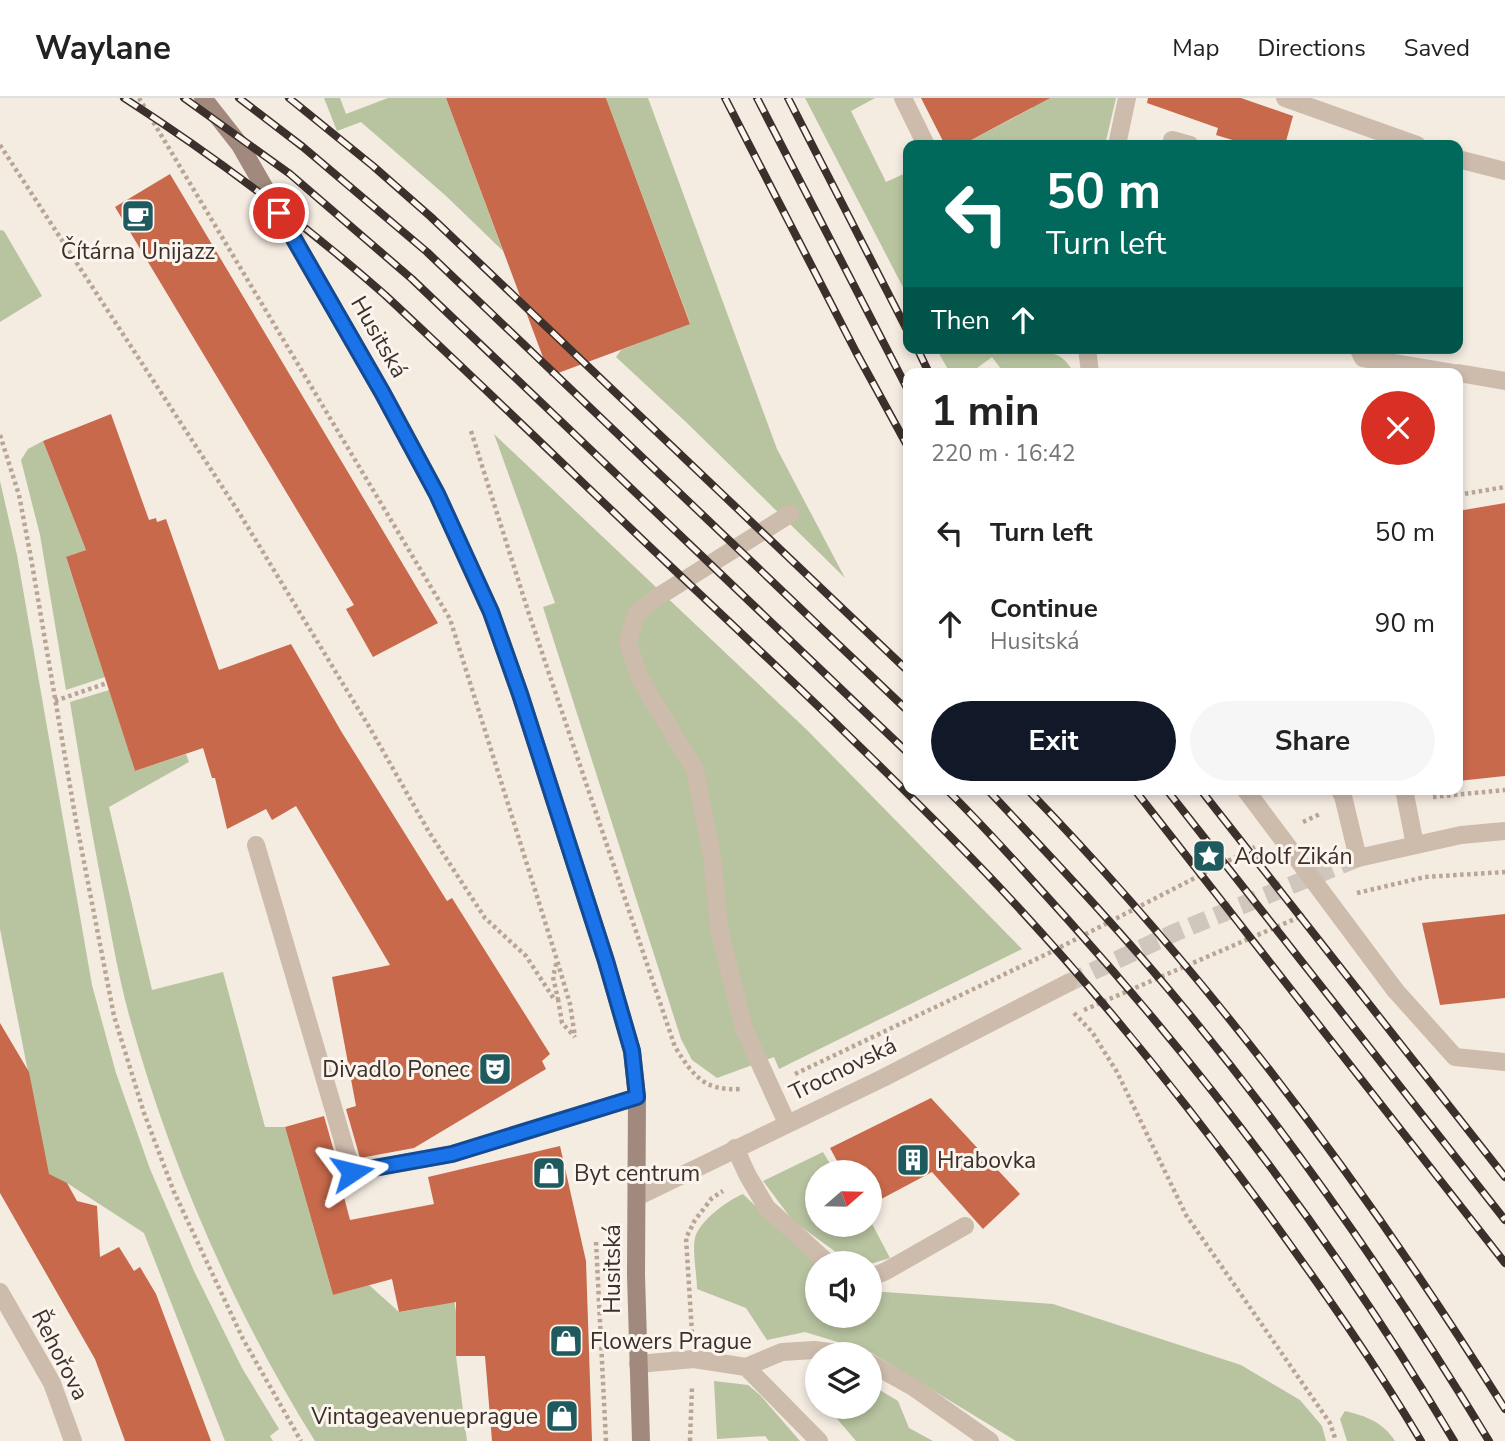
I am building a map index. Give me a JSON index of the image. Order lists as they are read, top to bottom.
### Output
{
  "streets": {
    "main road": ["Husitská"],
    "street": ["Trocnovská", "Řehořova"]
  },
  "crossings": [
    ["Husitská", "Trocnovská"]
  ],
  "places": {
    "cafe": ["Čítárna Unijazz"],
    "place": ["Adolf Zikán"],
    "theatre": ["Divadlo Ponec"],
    "building": ["Hrabovka"],
    "shop": ["Byt centrum", "Flowers Prague", "Vintageavenueprague"]
  },
  "north": "right",
  "page": {
    "header": "Waylane",
    "nav": ["Map", "Directions", "Saved"],
    "turn": ["50 m", "Turn left"],
    "then": "Then",
    "heading": ["1 min", "220 m · 16:42"],
    "list": [
      {
        "name": "Turn left",
        "value": "50 m"
      },
      {
        "name": "Continue",
        "note": "Husitská",
        "value": "90 m"
      }
    ],
    "buttons": ["Exit", "Share"]
  }
}
